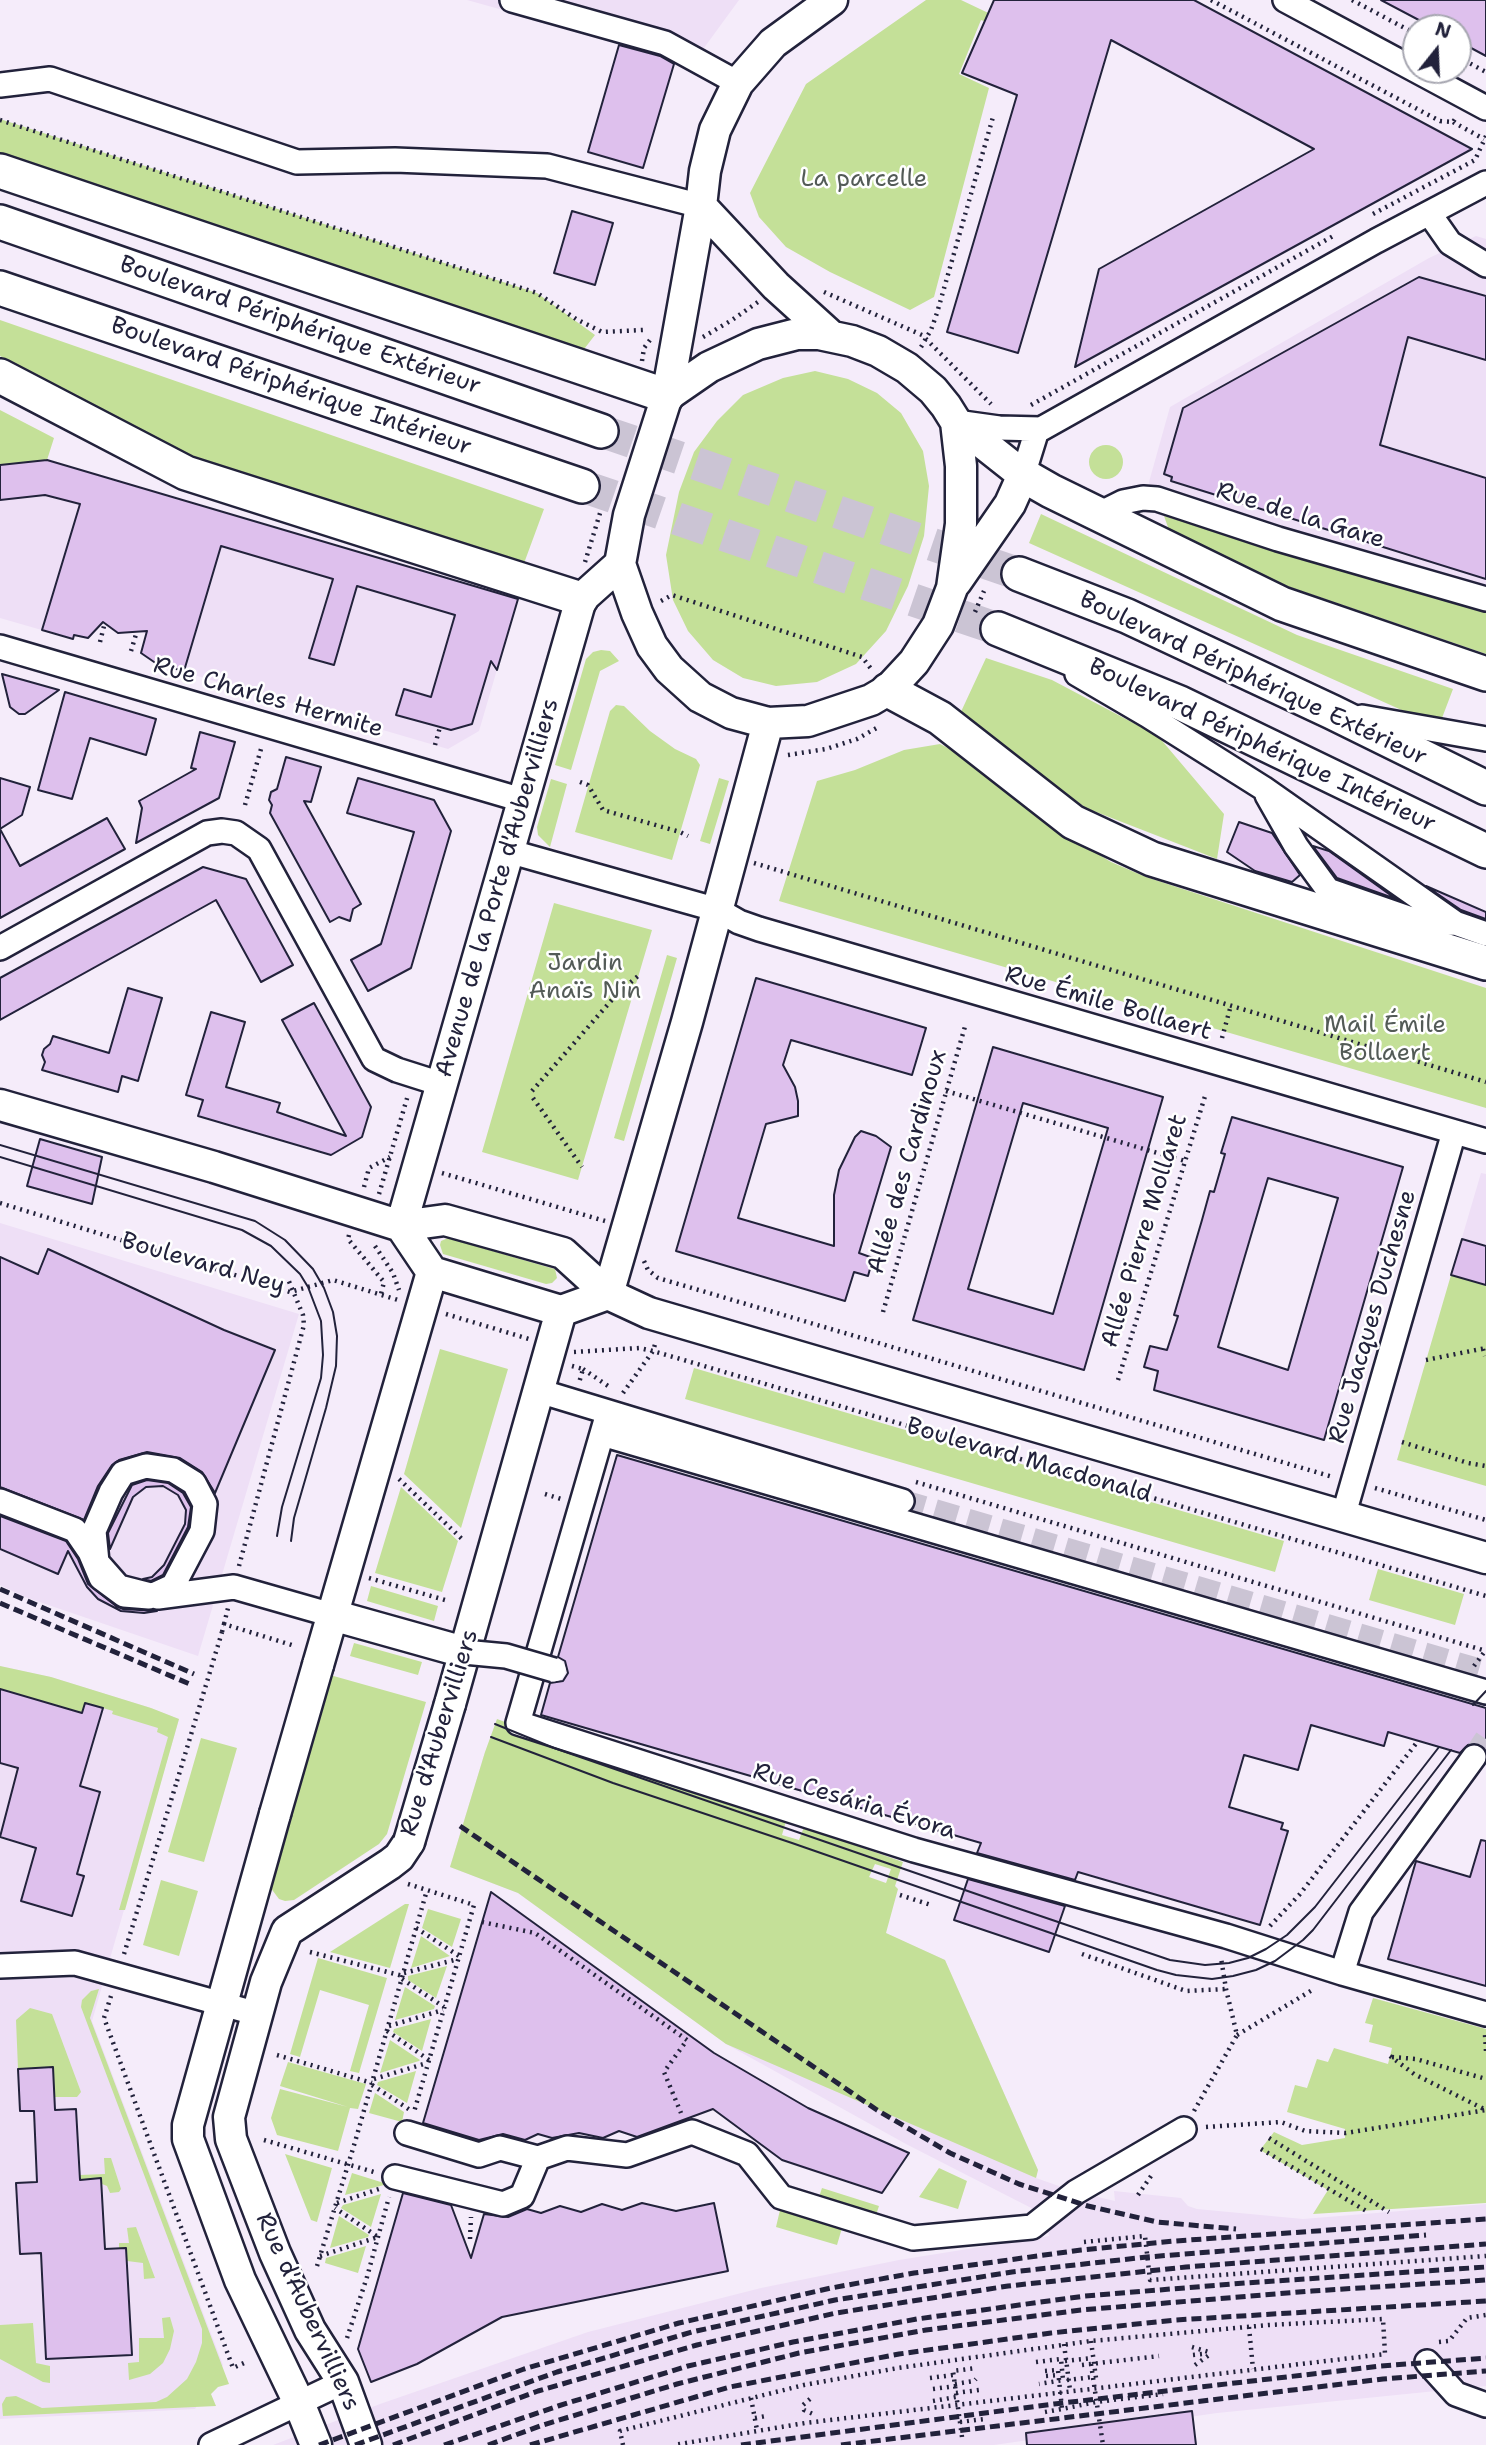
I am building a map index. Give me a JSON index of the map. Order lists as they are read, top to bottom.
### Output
{
  "streets": {
    "highway": ["Boulevard Périphérique Extérieur", "Boulevard Périphérique Intérieur"],
    "main road": ["Avenue de la Porte d'Aubervilliers", "Boulevard Macdonald", "Rue d'Aubervilliers"],
    "street": [
      "Rue de la Gare",
      "Rue Charles Hermite",
      "Rue Émile Bollaert",
      "Rue Jacques Duchesne",
      "Rue Cesária Évora"
    ],
    "path": ["Allée des Cardinoux", "Allée Pierre Mollaret", "Boulevard Ney"]
  },
  "crossings": [
    ["Rue Charles Hermite", "Avenue de la Porte d'Aubervilliers"],
    ["Avenue de la Porte d'Aubervilliers", "Rue Émile Bollaert"],
    ["Avenue de la Porte d'Aubervilliers", "Boulevard Macdonald"],
    ["Rue Émile Bollaert", "Rue Jacques Duchesne"],
    ["Rue Jacques Duchesne", "Boulevard Macdonald"]
  ],
  "parks": ["La parcelle", "Jardin Anaïs Nin", "Mail Émile Bollaert"],
  "north": "top"
}
